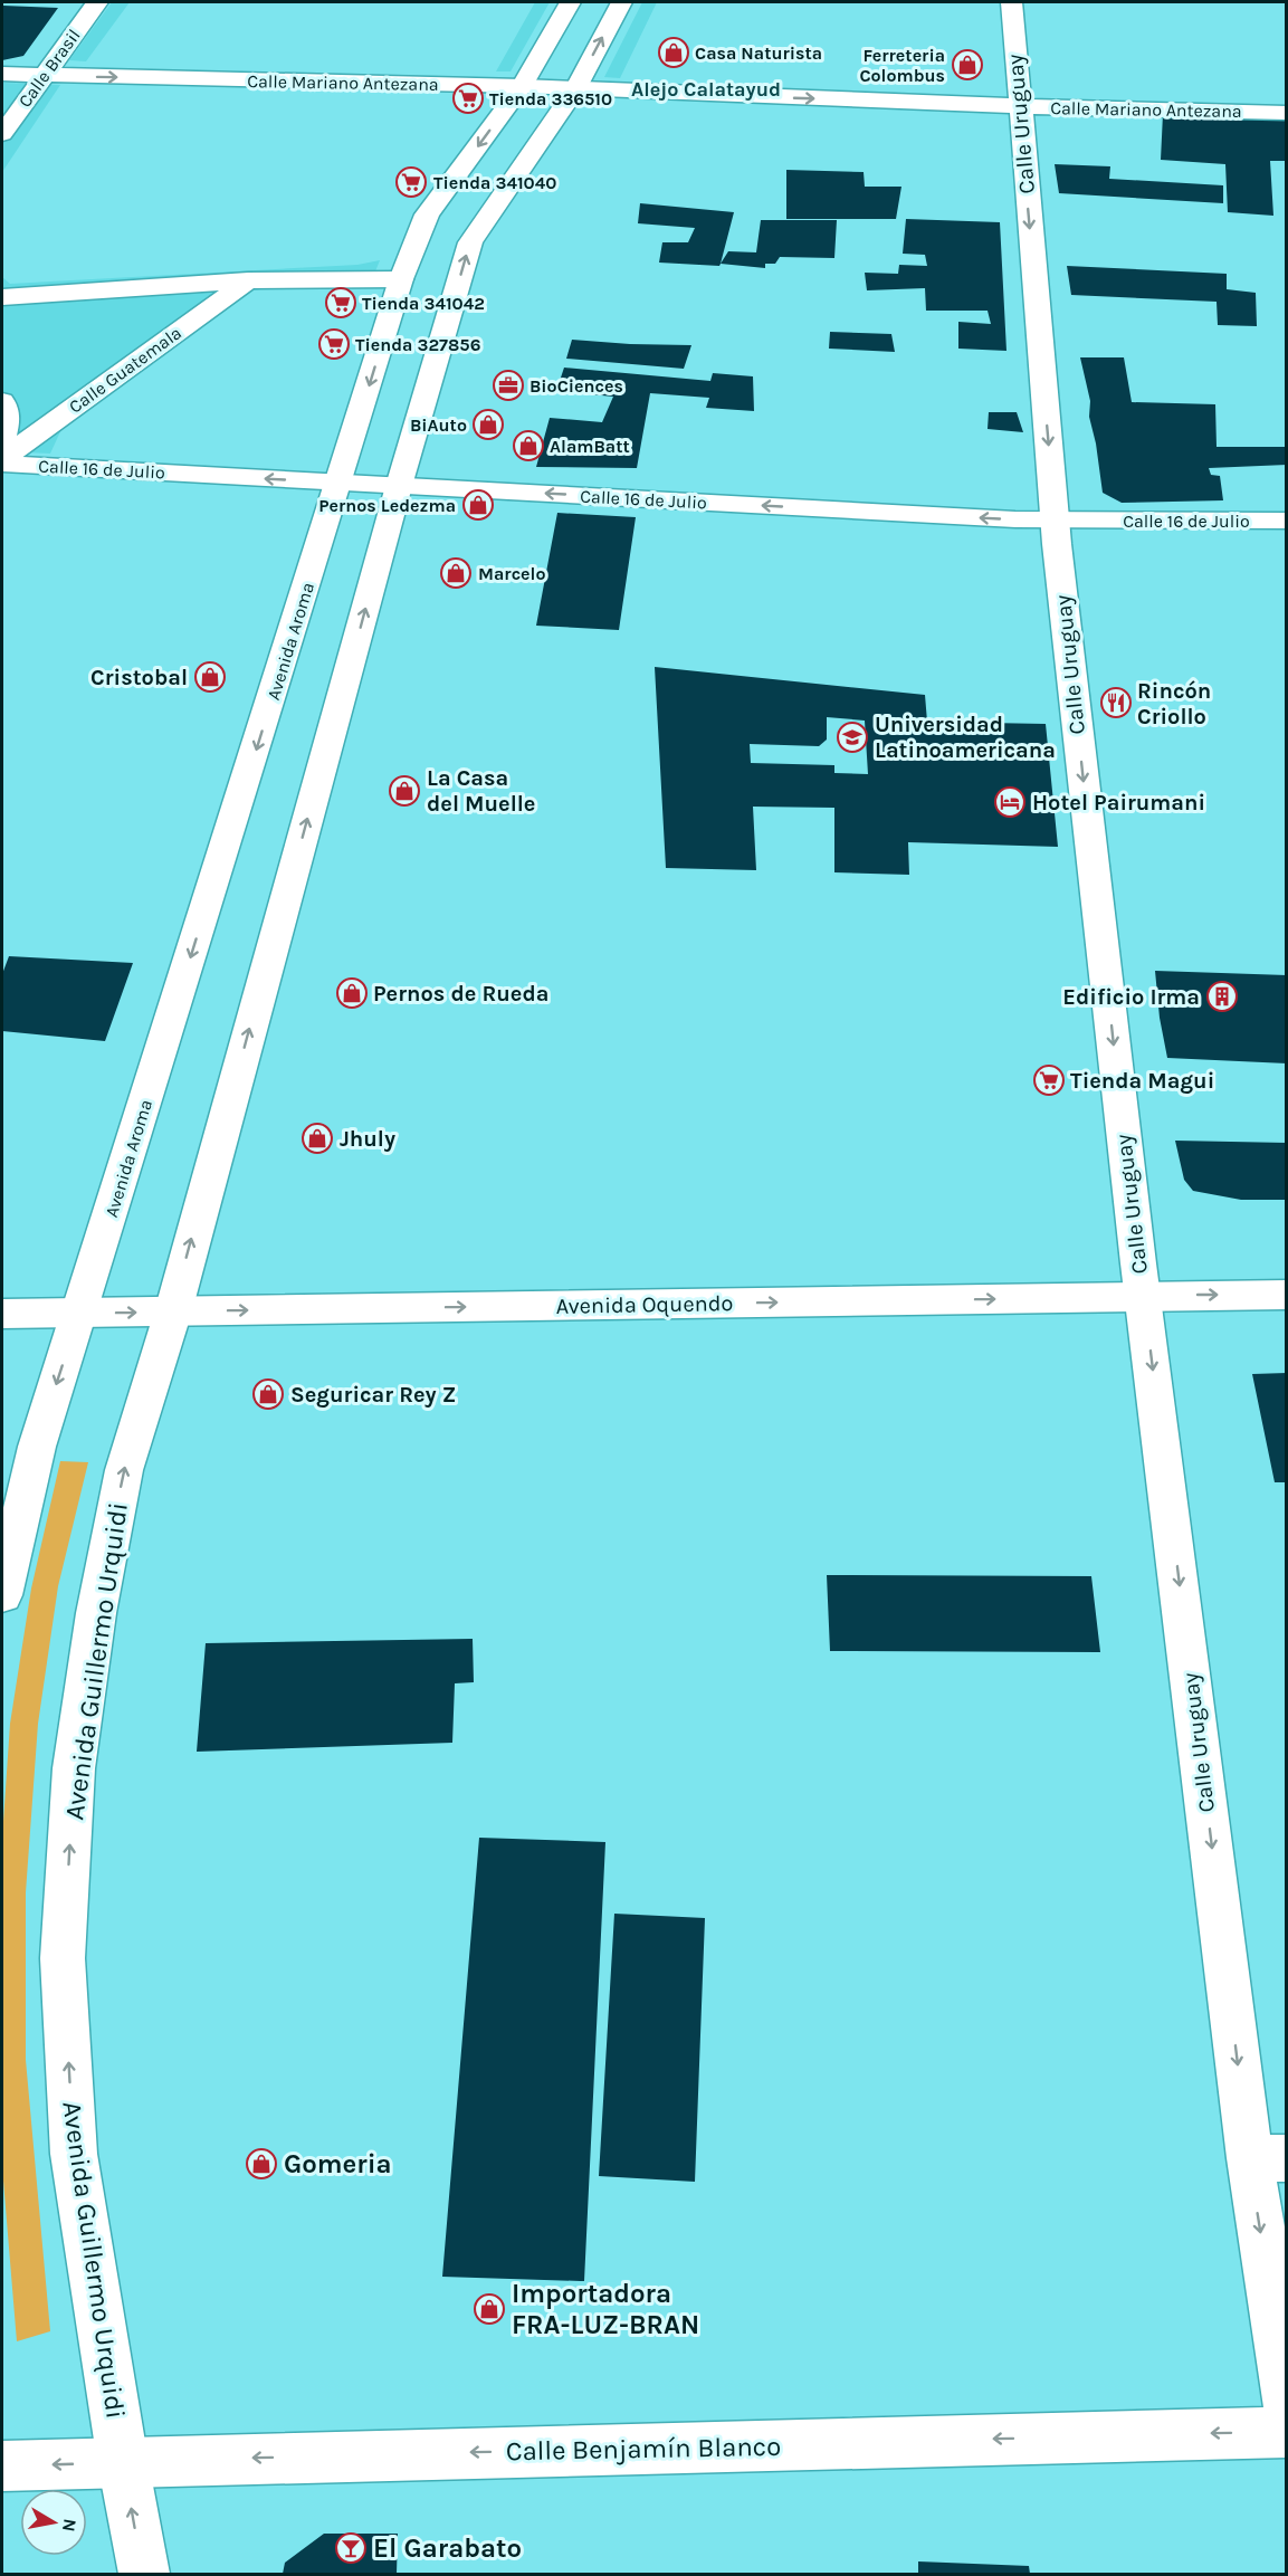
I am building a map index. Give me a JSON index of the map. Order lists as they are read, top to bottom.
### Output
{
  "streets": {
    "main road": [
      "Calle Brasil",
      "Calle Mariano Antezana",
      "Calle Uruguay",
      "Calle Guatemala",
      "Calle 16 de Julio",
      "Avenida Aroma",
      "Avenida Oquendo",
      "Avenida Guillermo Urquidi",
      "Calle Benjamín Blanco"
    ]
  },
  "crossings": [
    ["Calle Brasil", "Calle Mariano Antezana"],
    ["Calle Mariano Antezana", "Calle Uruguay"],
    ["Calle Mariano Antezana", "Avenida Aroma"],
    ["Calle Uruguay", "Calle 16 de Julio"],
    ["Calle Uruguay", "Avenida Oquendo"],
    ["Calle Guatemala", "Calle 16 de Julio"],
    ["Calle 16 de Julio", "Avenida Aroma"],
    ["Avenida Aroma", "Avenida Oquendo"],
    ["Avenida Oquendo", "Avenida Guillermo Urquidi"],
    ["Avenida Guillermo Urquidi", "Calle Benjamín Blanco"]
  ],
  "one_way": [
    "Calle Uruguay",
    "Avenida Oquendo",
    "Avenida Guillermo Urquidi",
    "Calle Benjamín Blanco"
  ],
  "districts": ["Alejo Calatayud"],
  "places": {
    "shop": [
      "Casa Naturista",
      "Ferreteria Colombus",
      "BiAuto",
      "AlamBatt",
      "Pernos Ledezma",
      "Marcelo",
      "Cristobal",
      "La Casa del Muelle",
      "Pernos de Rueda",
      "Jhuly",
      "Seguricar Rey Z",
      "Gomeria",
      "Importadora FRA-LUZ-BRAN"
    ],
    "supermarket": [
      "Tienda 336510",
      "Tienda 341040",
      "Tienda 341042",
      "Tienda 327856",
      "Tienda Magui"
    ],
    "office": ["BioCiences"],
    "restaurant": ["Rincón Criollo"],
    "school or university": ["Universidad Latinoamericana"],
    "hotel": ["Hotel Pairumani"],
    "building": ["Edificio Irma"],
    "bar": ["El Garabato"]
  },
  "north": "right"
}
